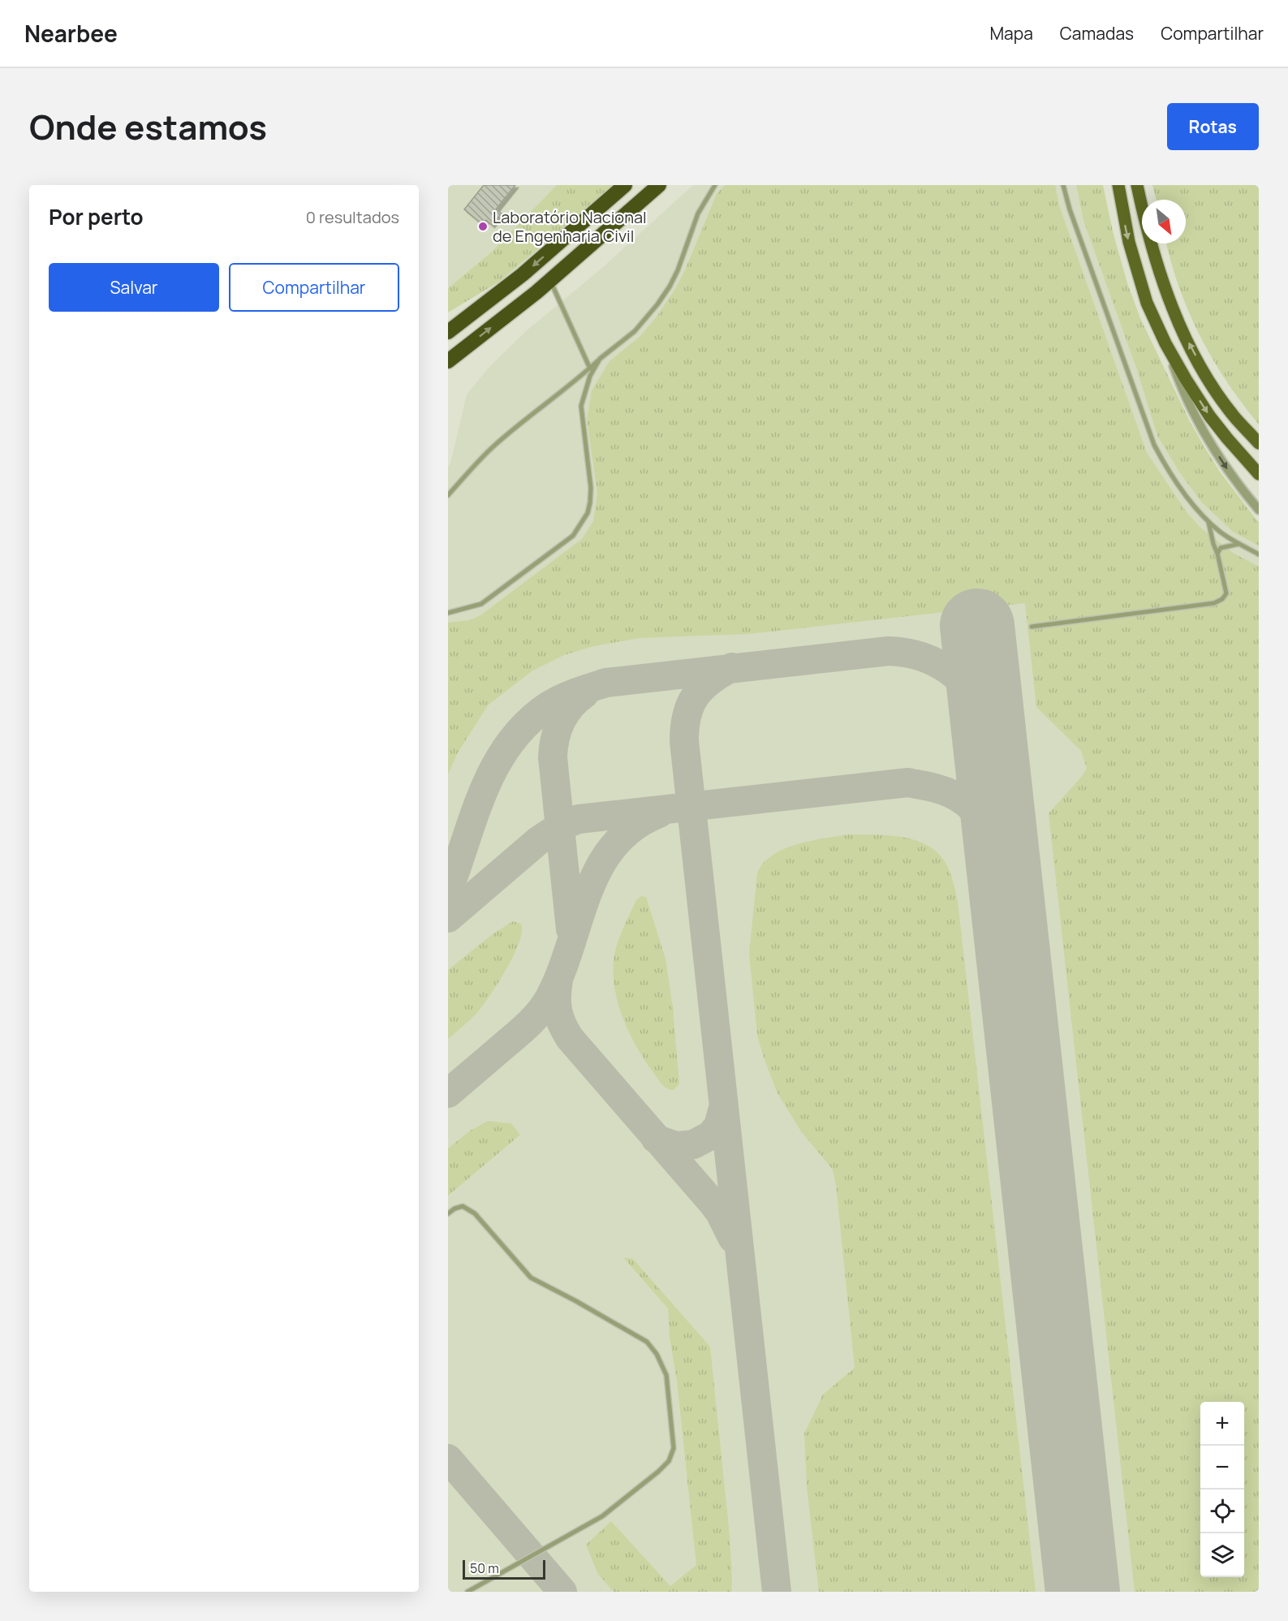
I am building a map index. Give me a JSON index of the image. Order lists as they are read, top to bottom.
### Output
{
  "places": ["Laboratório Nacional de Engenharia Civil"],
  "scale_bar": "50 m",
  "north": "bottom right",
  "page": {
    "header": "Nearbee",
    "nav": ["Mapa", "Camadas", "Compartilhar"],
    "title": "Onde estamos",
    "buttons": [
      "Rotas",
      ["Salvar", "Compartilhar"]
    ],
    "heading": ["Por perto", "0 resultados"],
    "map_buttons": ["+", "−"],
    "scale": "50 m"
  }
}
